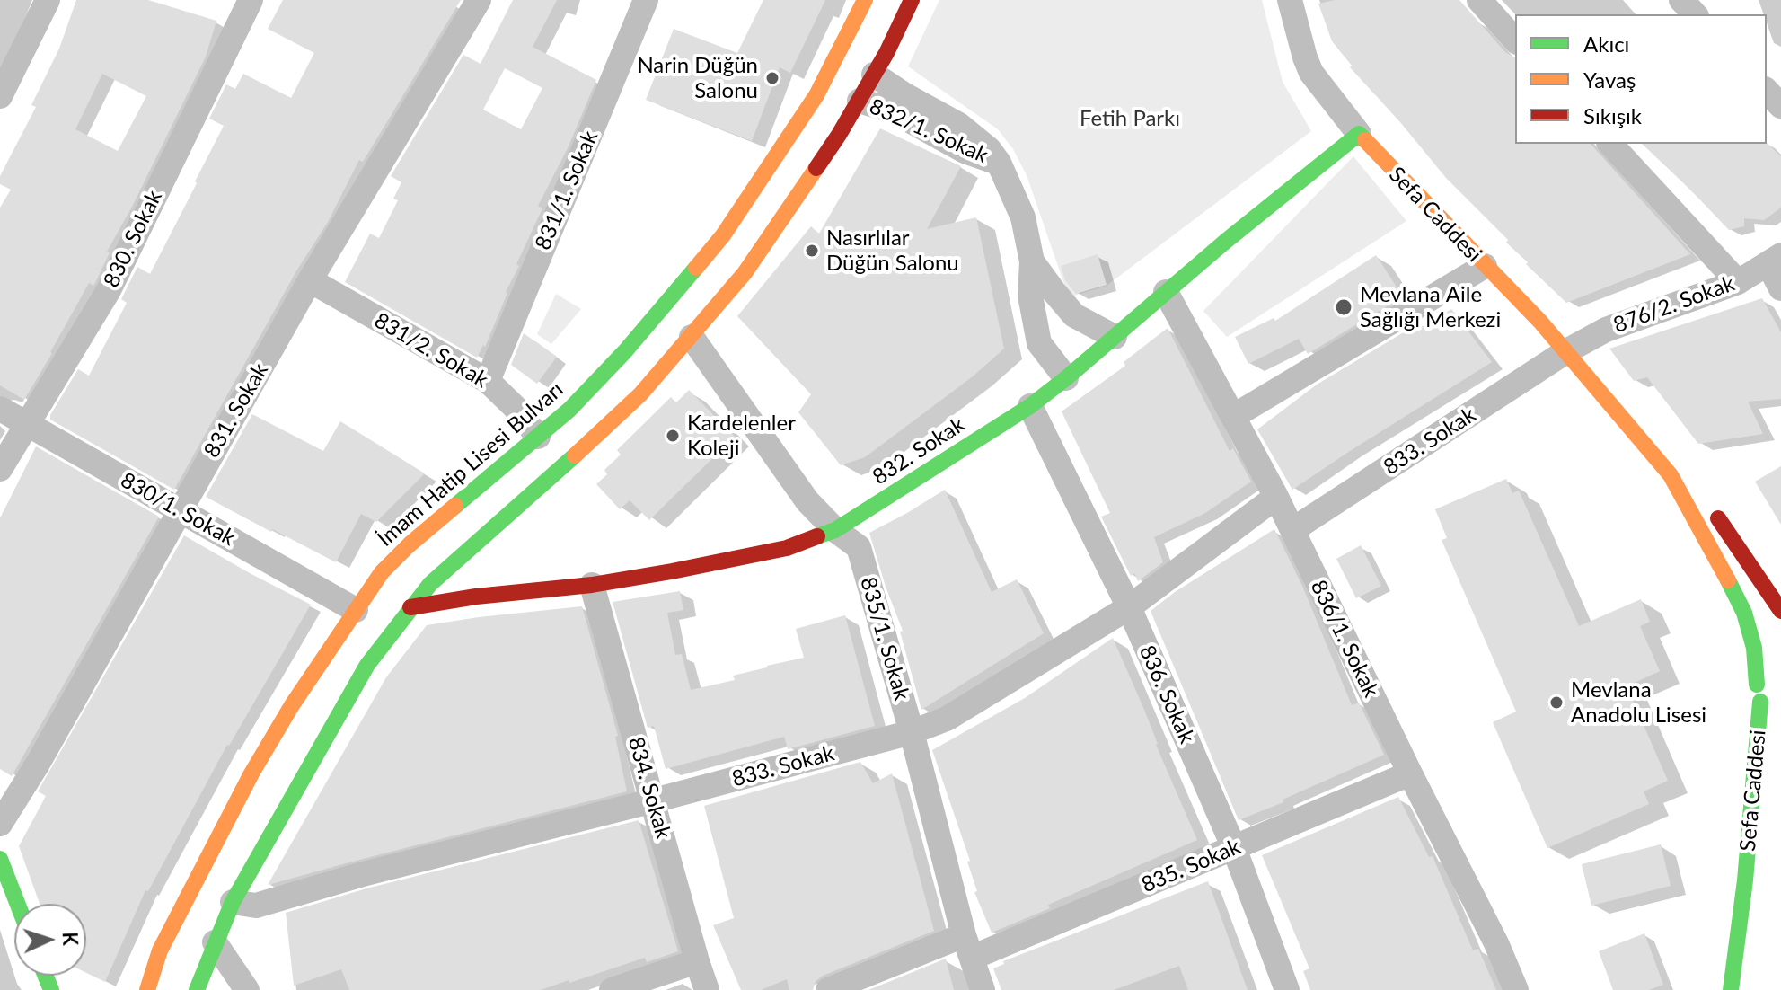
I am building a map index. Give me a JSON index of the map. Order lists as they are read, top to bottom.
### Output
{
  "streets": {
    "main road": ["Sefa Caddesi", "832. Sokak", "İmam Hatip Lisesi Bulvarı"],
    "street": [
      "832/1. Sokak",
      "831/1. Sokak",
      "830. Sokak",
      "876/2. Sokak",
      "831/2. Sokak",
      "831. Sokak",
      "833. Sokak",
      "830/1. Sokak",
      "835/1. Sokak",
      "836/1. Sokak",
      "836. Sokak",
      "834. Sokak",
      "835. Sokak"
    ]
  },
  "crossings": [
    ["832/1. Sokak", "832. Sokak"],
    ["832/1. Sokak", "İmam Hatip Lisesi Bulvarı"],
    ["831/1. Sokak", "831/2. Sokak"],
    ["Sefa Caddesi", "876/2. Sokak"],
    ["Sefa Caddesi", "833. Sokak"],
    ["Sefa Caddesi", "832. Sokak"],
    ["830. Sokak", "830/1. Sokak"],
    ["876/2. Sokak", "833. Sokak"],
    ["831/2. Sokak", "831. Sokak"],
    ["831/2. Sokak", "İmam Hatip Lisesi Bulvarı"],
    ["831. Sokak", "830/1. Sokak"],
    ["833. Sokak", "İmam Hatip Lisesi Bulvarı"],
    ["833. Sokak", "835/1. Sokak"],
    ["833. Sokak", "836/1. Sokak"],
    ["833. Sokak", "836. Sokak"],
    ["833. Sokak", "834. Sokak"],
    ["832. Sokak", "İmam Hatip Lisesi Bulvarı"],
    ["832. Sokak", "835/1. Sokak"],
    ["832. Sokak", "836/1. Sokak"],
    ["832. Sokak", "836. Sokak"],
    ["832. Sokak", "834. Sokak"],
    ["İmam Hatip Lisesi Bulvarı", "830/1. Sokak"],
    ["İmam Hatip Lisesi Bulvarı", "835/1. Sokak"],
    ["835/1. Sokak", "835. Sokak"],
    ["836/1. Sokak", "835. Sokak"],
    ["836. Sokak", "835. Sokak"]
  ],
  "parks": ["Fetih Parkı"],
  "places": [
    "Narin Düğün Salonu",
    "Nasırlılar Düğün Salonu",
    "Mevlana Aile Sağlığı Merkezi",
    "Kardelenler Koleji",
    "Mevlana Anadolu Lisesi"
  ],
  "legend": ["Akıcı", "Yavaş", "Sıkışık"],
  "north": "right"
}
